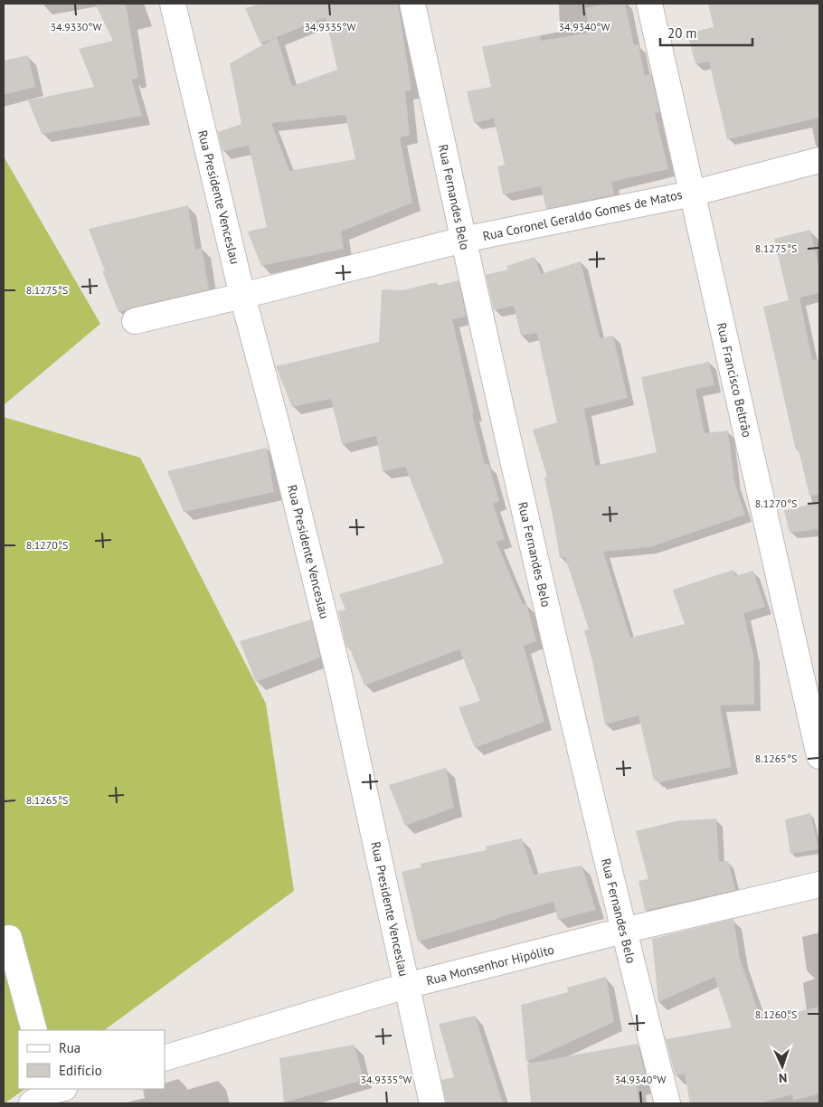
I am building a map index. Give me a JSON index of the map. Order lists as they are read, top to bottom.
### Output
{
  "streets": {
    "street": [
      "Rua Presidente Venceslau",
      "Rua Fernandes Belo",
      "Rua Coronel Geraldo Gomes de Matos",
      "Rua Francisco Beltrão",
      "Rua Monsenhor Hipólito"
    ]
  },
  "crossings": [
    ["Rua Presidente Venceslau", "Rua Coronel Geraldo Gomes de Matos"],
    ["Rua Presidente Venceslau", "Rua Monsenhor Hipólito"],
    ["Rua Fernandes Belo", "Rua Coronel Geraldo Gomes de Matos"],
    ["Rua Fernandes Belo", "Rua Monsenhor Hipólito"],
    ["Rua Coronel Geraldo Gomes de Matos", "Rua Francisco Beltrão"]
  ],
  "legend": ["Rua", "Edifício"],
  "scale_bar": "20 m",
  "north": "bottom",
  "coordinates": [
    "34.9330°W",
    "34.9335°W",
    "34.9340°W",
    "8.1275°S",
    "8.1270°S",
    "8.1265°S",
    "8.1260°S"
  ]
}
